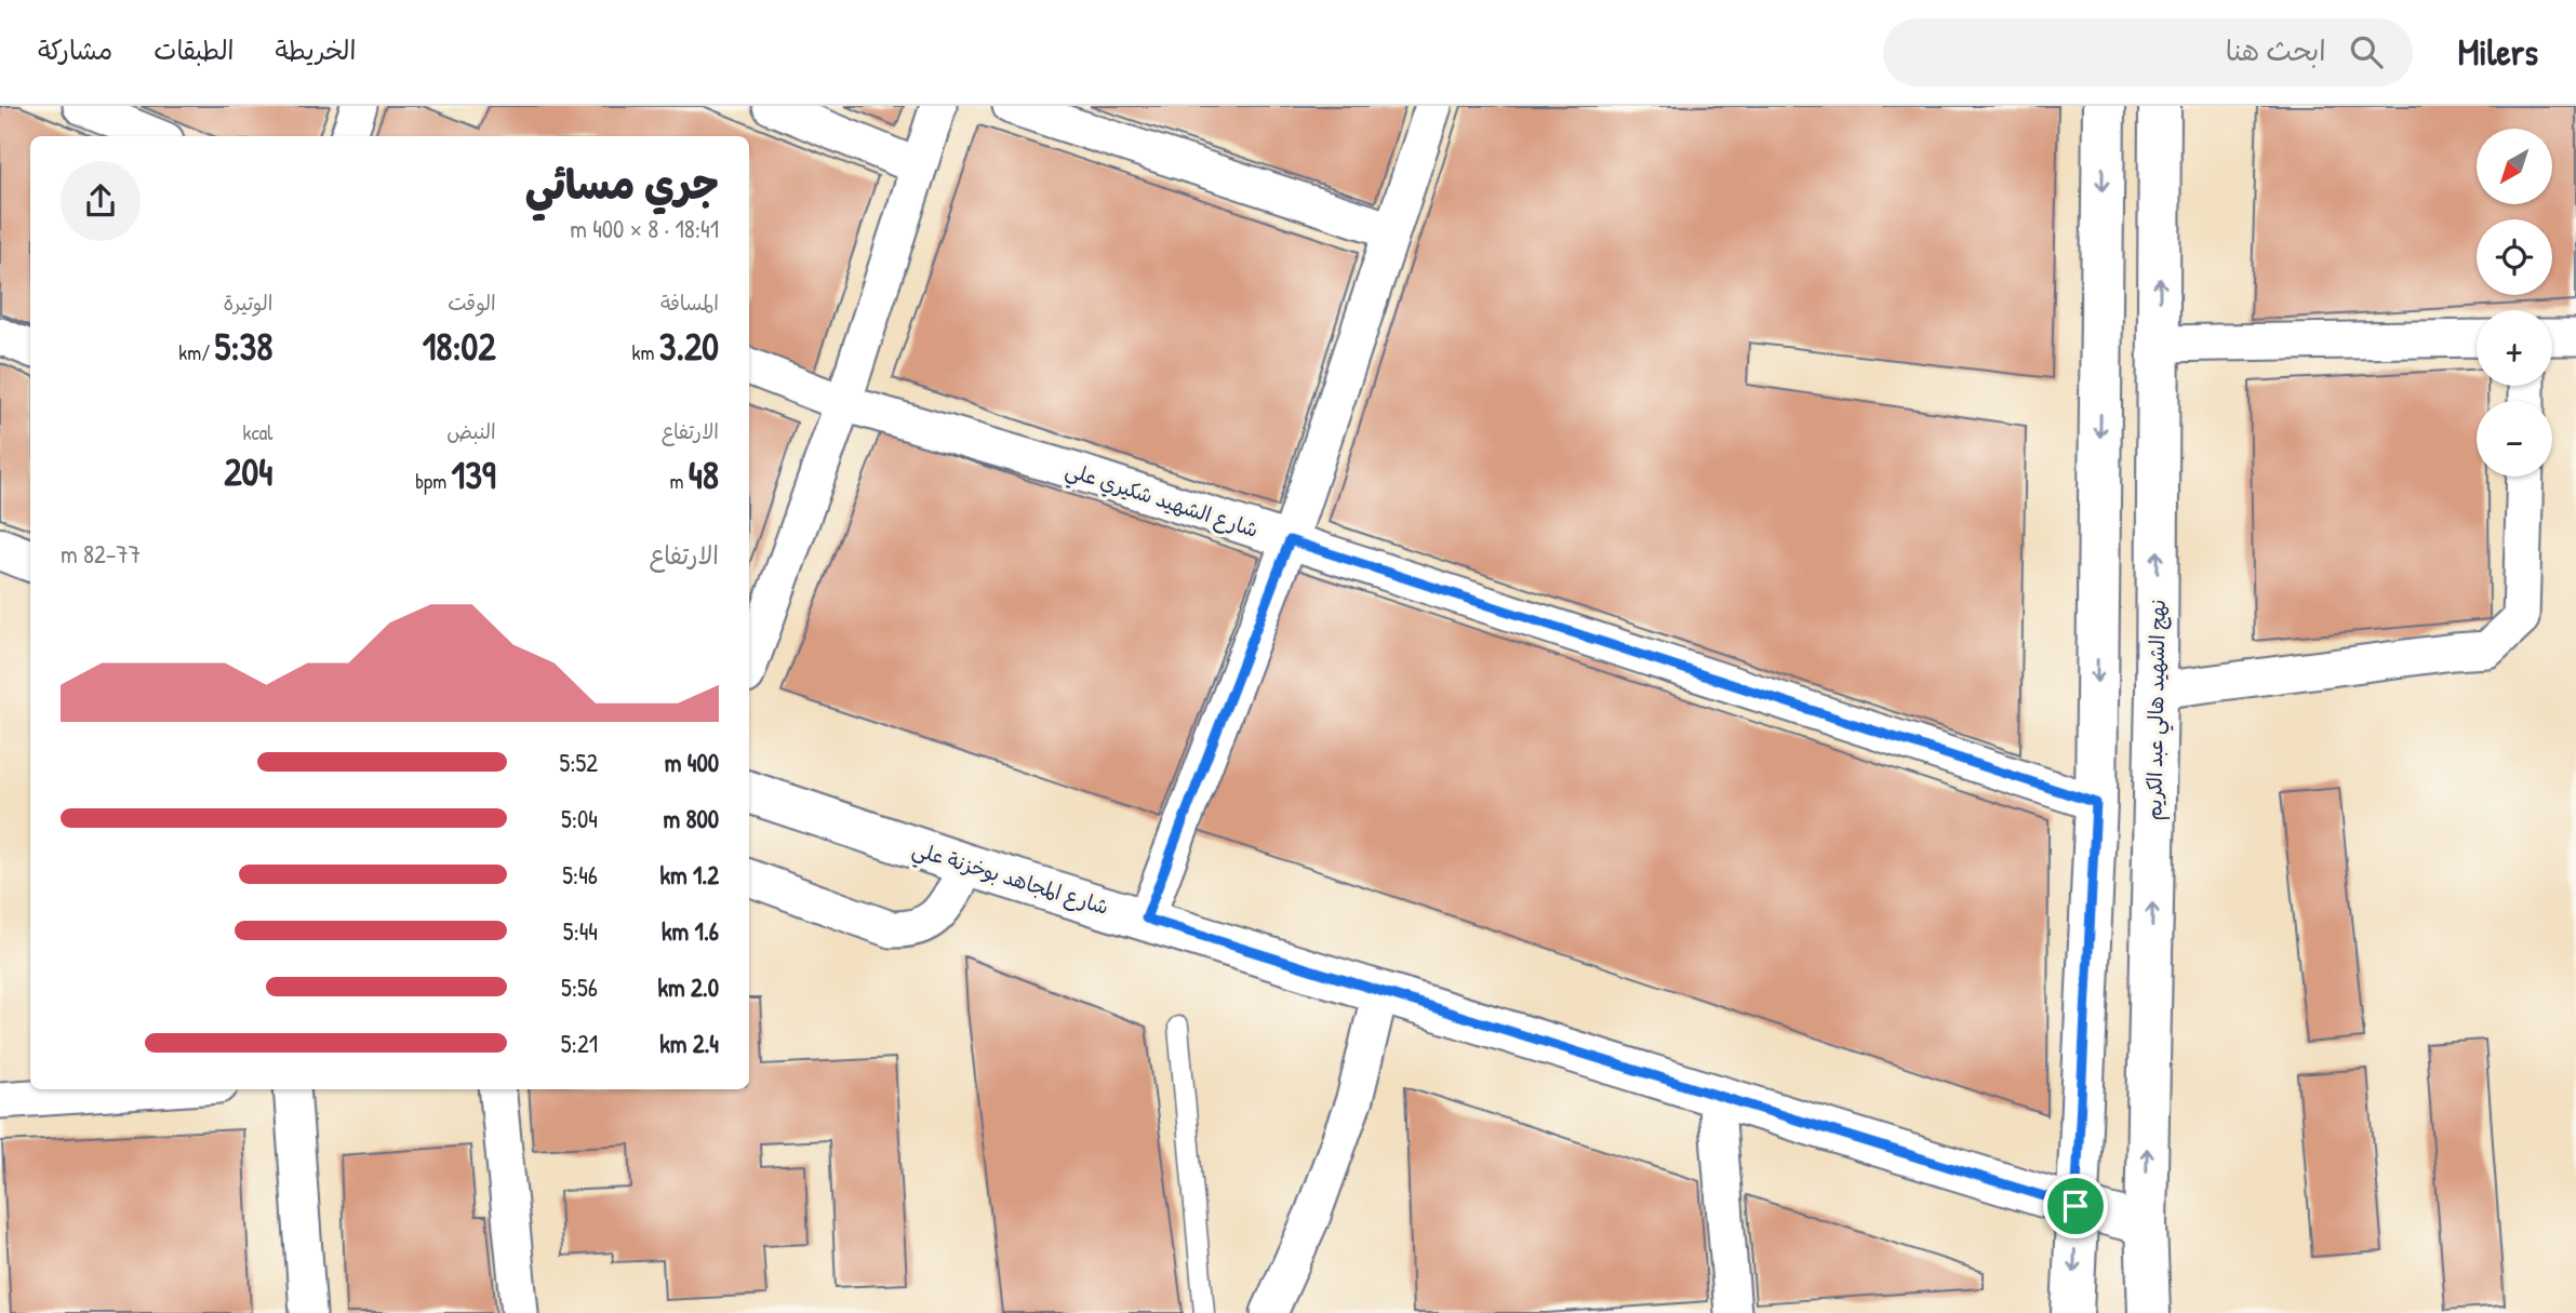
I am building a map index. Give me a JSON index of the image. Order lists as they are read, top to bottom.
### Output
{
  "streets": {
    "main road": ["نهج الشهيد هالي عبد الكريم", "شارع المجاهد بوخزنة علي"],
    "street": ["شارع الشهيد شكيري علي"]
  },
  "crossings": [
    ["نهج الشهيد هالي عبد الكريم", "شارع المجاهد بوخزنة علي"]
  ],
  "north": "bottom left",
  "page": {
    "header": "Milers",
    "search": "ابحث هنا",
    "nav": ["الخريطة", "الطبقات", "مشاركة"],
    "map_buttons": ["+", "−"],
    "heading": ["جري مسائي", "18:41 · 8 × 400 m"],
    "stats": [
      ["المسافة", "3.20 km"],
      ["الوقت", "18:02"],
      ["الوتيرة", "5:38 /km"],
      ["الارتفاع", "48 m"],
      ["النبض", "139 bpm"],
      ["kcal", "204"]
    ],
    "chart": ["الارتفاع", "77–82 m"],
    "list": [
      {
        "name": "400 m",
        "note": "5:52"
      },
      {
        "name": "800 m",
        "note": "5:04"
      },
      {
        "name": "1.2 km",
        "note": "5:46"
      },
      {
        "name": "1.6 km",
        "note": "5:44"
      },
      {
        "name": "2.0 km",
        "note": "5:56"
      },
      {
        "name": "2.4 km",
        "note": "5:21"
      }
    ]
  }
}
